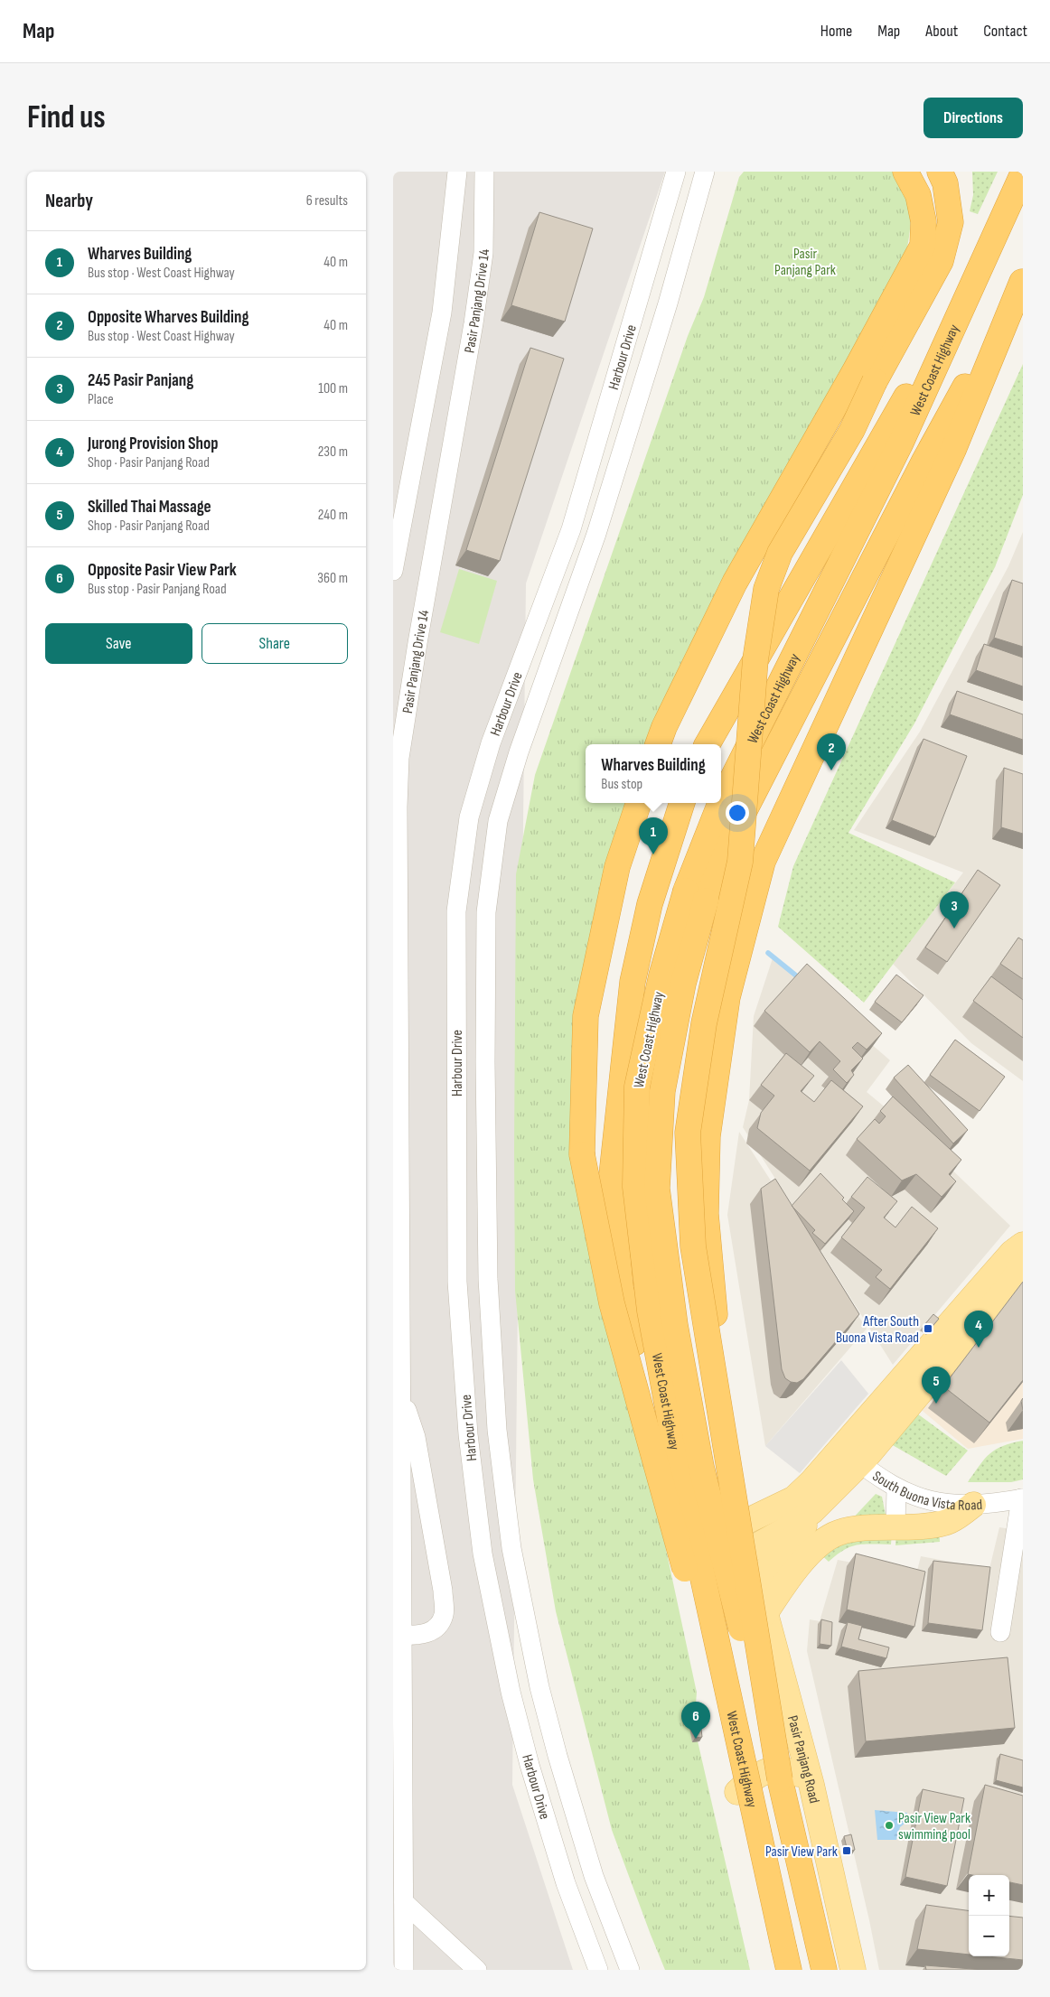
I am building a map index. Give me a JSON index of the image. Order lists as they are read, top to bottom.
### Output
{
  "streets": {
    "highway": ["West Coast Highway"],
    "main road": ["Pasir Panjang Road"],
    "street": ["Pasir Panjang Drive 14", "Harbour Drive", "South Buona Vista Road"]
  },
  "parks": ["Pasir Panjang Park"],
  "places": {
    "transit": ["After South Buona Vista Road", "Pasir View Park"],
    "other": ["Pasir View Park swimming pool"]
  },
  "page": {
    "header": "Map",
    "nav": [
      "Home",
      "Map",
      "About",
      "Contact"
    ],
    "buttons": [
      "Directions",
      ["Save", "Share"]
    ],
    "title": "Find us",
    "heading": ["Nearby", "6 results"],
    "list": [
      {
        "mark": "1",
        "name": "Wharves Building",
        "note": "Bus stop · West Coast Highway",
        "value": "40 m"
      },
      {
        "mark": "2",
        "name": "Opposite Wharves Building",
        "note": "Bus stop · West Coast Highway",
        "value": "40 m"
      },
      {
        "mark": "3",
        "name": "245 Pasir Panjang",
        "note": "Place",
        "value": "100 m"
      },
      {
        "mark": "4",
        "name": "Jurong Provision Shop",
        "note": "Shop · Pasir Panjang Road",
        "value": "230 m"
      },
      {
        "mark": "5",
        "name": "Skilled Thai Massage",
        "note": "Shop · Pasir Panjang Road",
        "value": "240 m"
      },
      {
        "mark": "6",
        "name": "Opposite Pasir View Park",
        "note": "Bus stop · Pasir Panjang Road",
        "value": "360 m"
      }
    ],
    "pins": [
      "2",
      "1",
      "3",
      "4",
      "5",
      "6"
    ],
    "popup": ["Wharves Building", "Bus stop"],
    "map_buttons": ["+", "−"]
  }
}
